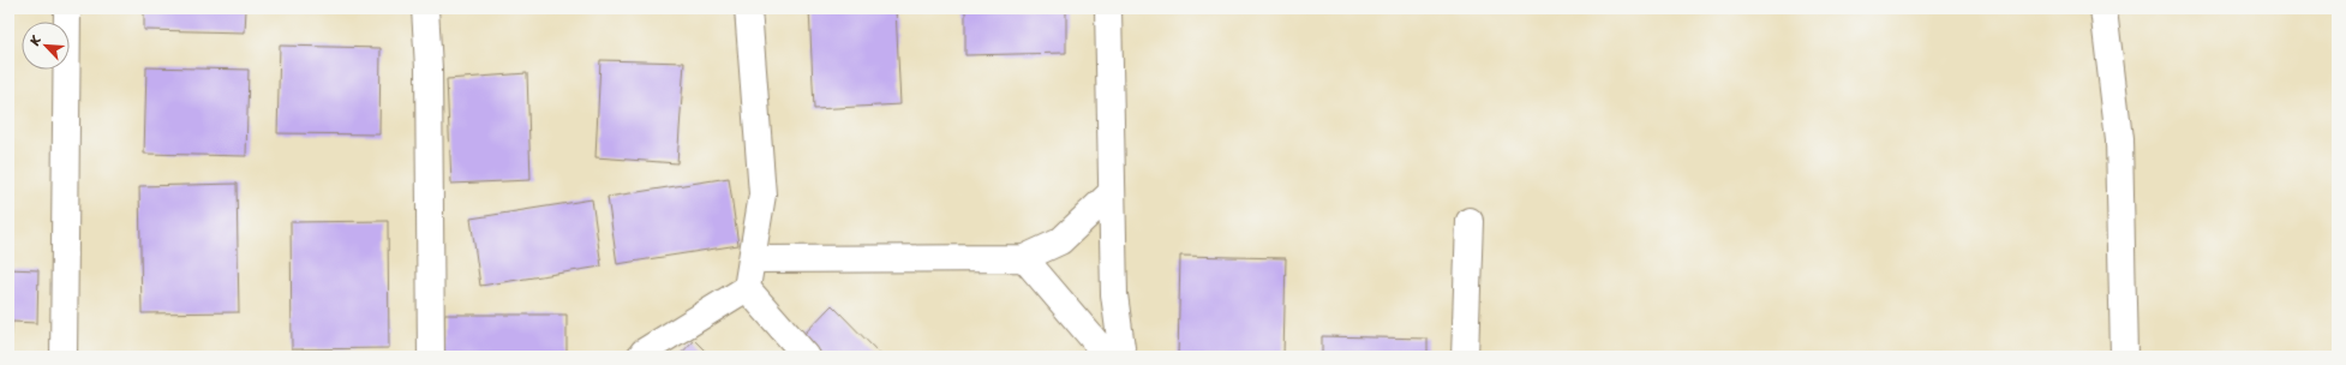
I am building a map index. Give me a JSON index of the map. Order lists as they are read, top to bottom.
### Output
{
  "north": "top left"
}
